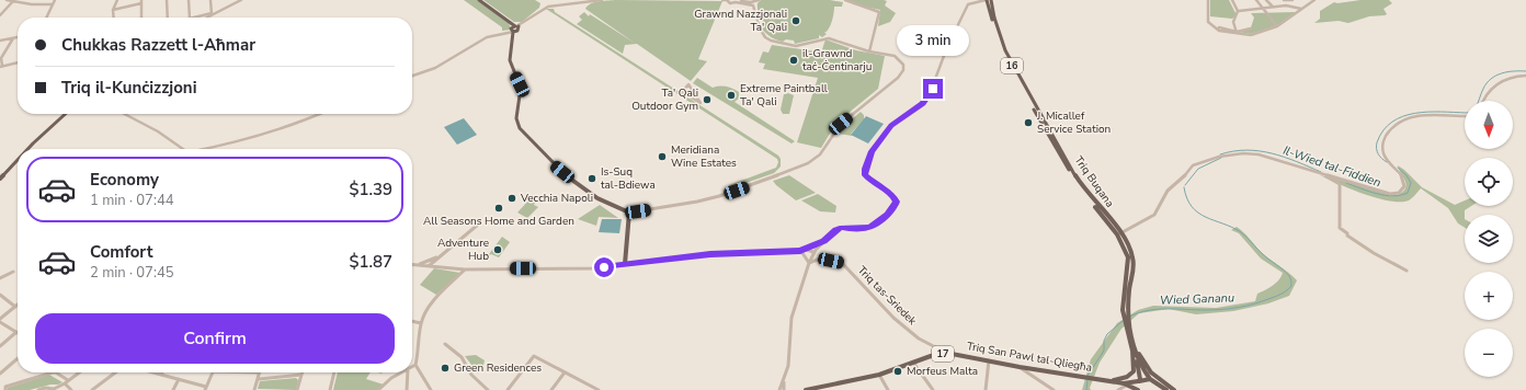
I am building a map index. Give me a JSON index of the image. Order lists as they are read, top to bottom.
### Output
{
  "streets": {
    "main road": [
      "16",
      "Triq Buqana",
      "17",
      "Triq San Pawl tal-Qliegħa"
    ],
    "street": ["Triq tas-Sriedek"]
  },
  "crossings": [
    ["16", "Triq Buqana"],
    ["16", "Triq San Pawl tal-Qliegħa"],
    ["Triq Buqana", "Triq San Pawl tal-Qliegħa"],
    ["Triq tas-Sriedek", "Triq San Pawl tal-Qliegħa"]
  ],
  "water": ["Il-Wied tal-Fiddien", "Wied Gananu"],
  "places": [
    "Grawnd Nazzjonali Ta' Qali",
    "il-Grawnd taċ-Ċentinarju",
    "Extreme Paintball Ta' Qali",
    "Ta' Qali Outdoor Gym",
    "J. Micallef Service Station",
    "Meridiana Wine Estates",
    "Is-Suq tal-Bdiewa",
    "Vecchia Napoli",
    "All Seasons Home and Garden",
    "Adventure Hub",
    "Green Residences",
    "Morfeus Malta"
  ],
  "north": "bottom",
  "page": {
    "banner": ["Chukkas Razzett l-Aħmar", "Triq il-Kunċizzjoni"],
    "bubble": "3 min",
    "map_buttons": ["+", "−"],
    "list": [
      {
        "name": "Economy",
        "note": "1 min · 07:44",
        "value": "$1.39"
      },
      {
        "name": "Comfort",
        "note": "2 min · 07:45",
        "value": "$1.87"
      }
    ],
    "buttons": "Confirm"
  }
}
